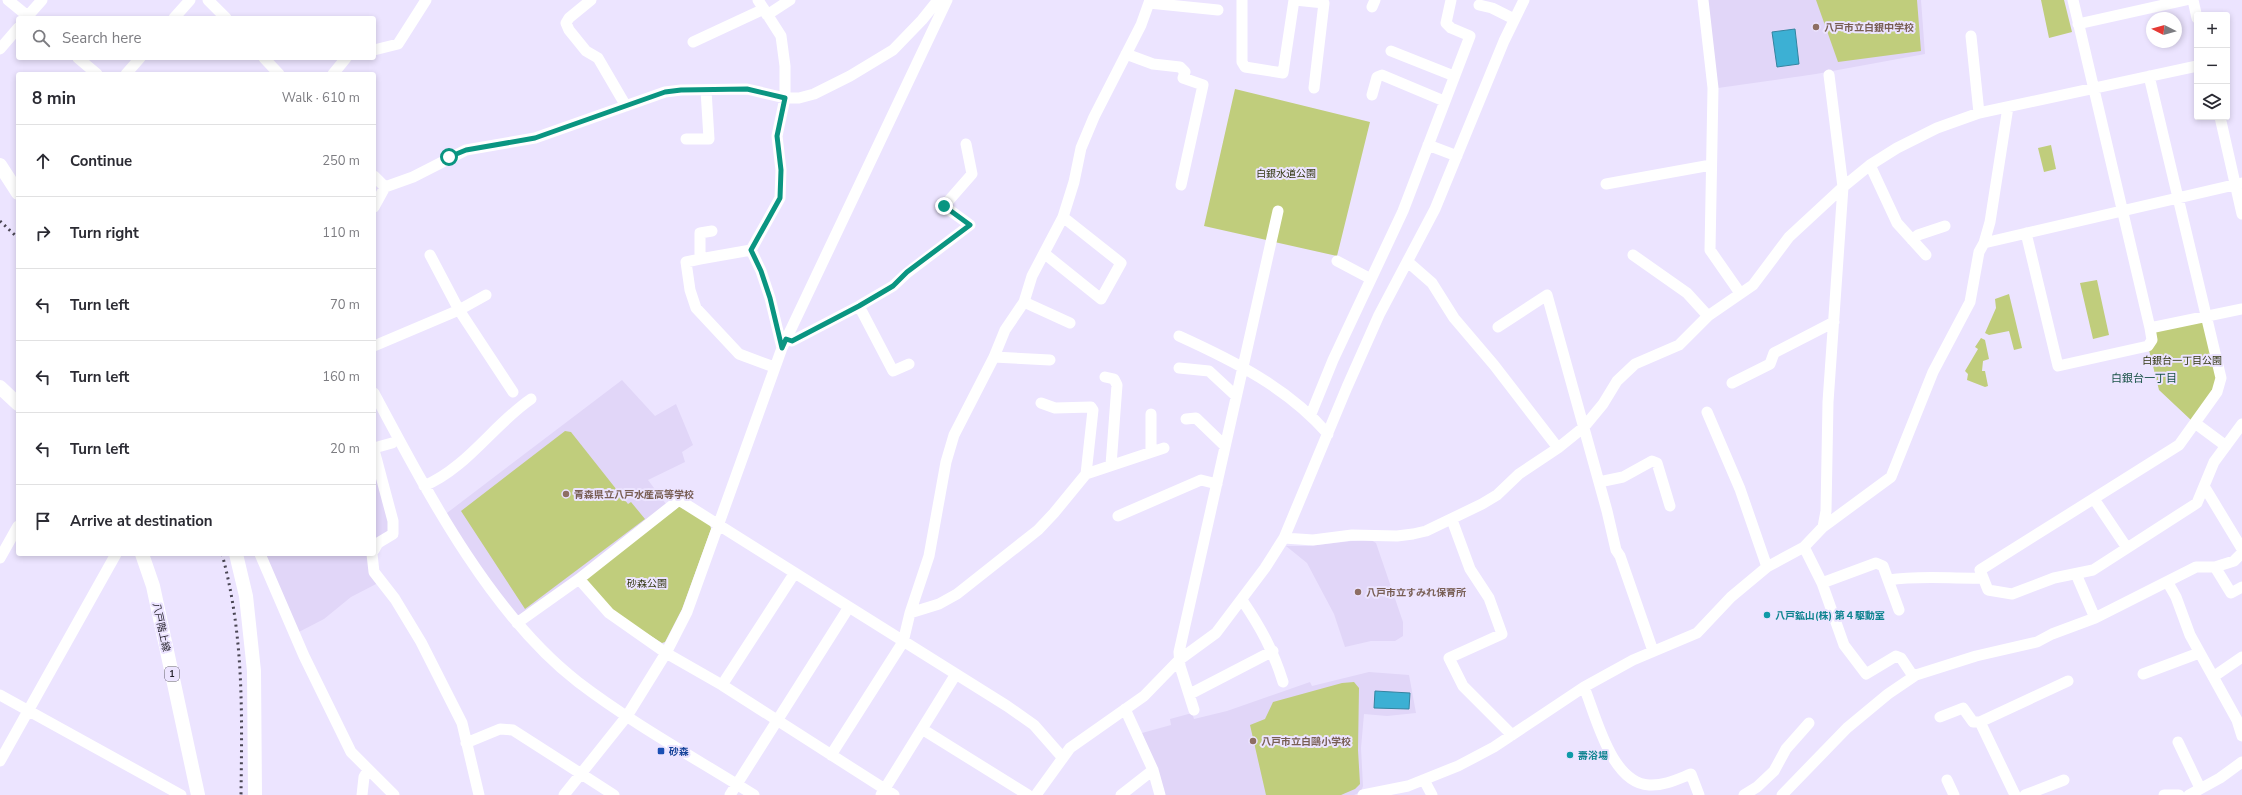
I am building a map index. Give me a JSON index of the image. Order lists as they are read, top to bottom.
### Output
{
  "streets": {
    "main road": ["八戸階上線", "1"]
  },
  "districts": ["白銀台一丁目"],
  "parks": ["白銀水道公園", "白銀台一丁目公園", "砂森公園"],
  "places": {
    "other": [
      "八戸市立白銀中学校",
      "青森県立八戸水産高等学校",
      "八戸市立すみれ保育所",
      "八戸鉱山(株) 第４駆動室",
      "八戸市立白鷗小学校",
      "壽浴場"
    ],
    "transit": ["砂森"]
  },
  "north": "left",
  "page": {
    "map_buttons": ["+", "−"],
    "search": "Search here",
    "heading": ["8 min", "Walk · 610 m"],
    "list": [
      ["Continue", "250 m"],
      ["Turn right", "110 m"],
      ["Turn left", "70 m"],
      ["Turn left", "160 m"],
      ["Turn left", "20 m"],
      "Arrive at destination"
    ]
  }
}
